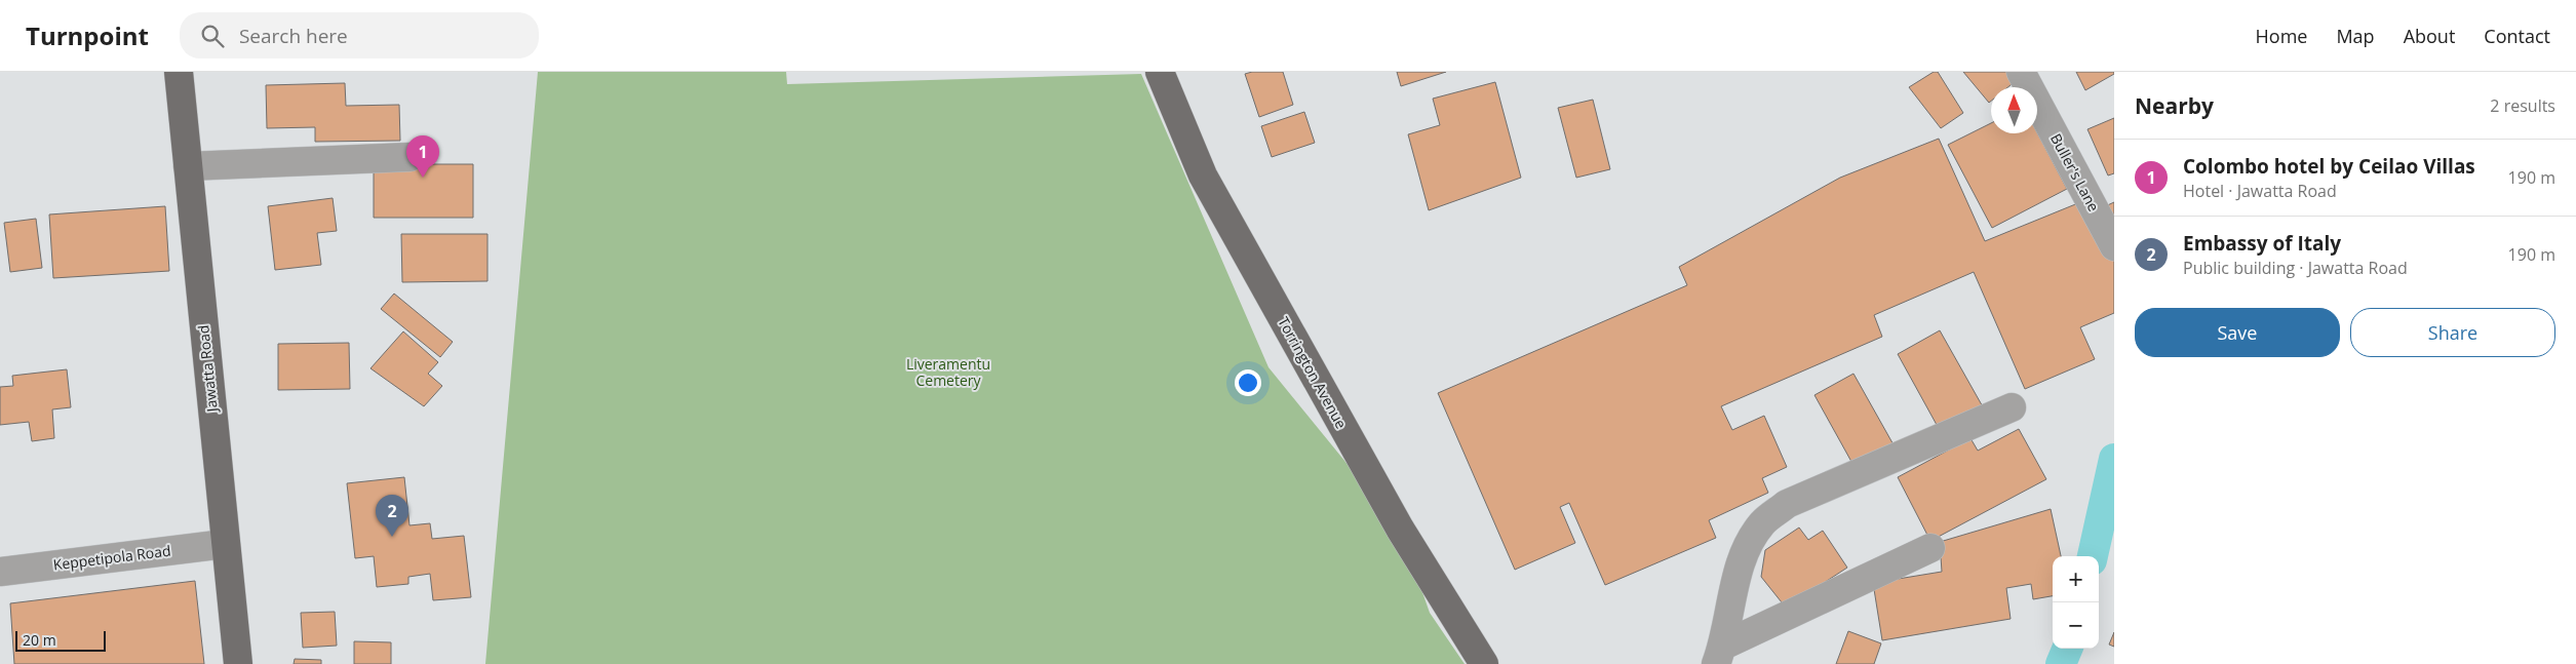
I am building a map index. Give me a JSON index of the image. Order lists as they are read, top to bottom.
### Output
{
  "streets": {
    "main road": ["Jawatta Road", "Torrington Avenue"],
    "street": ["Buller's Lane", "Keppetipola Road"]
  },
  "crossings": [
    ["Jawatta Road", "Keppetipola Road"]
  ],
  "parks": ["Liveramentu Cemetery"],
  "scale_bar": "20 m",
  "north": "top",
  "page": {
    "header": "Turnpoint",
    "search": "Search here",
    "nav": [
      "Home",
      "Map",
      "About",
      "Contact"
    ],
    "heading": ["Nearby", "2 results"],
    "pins": ["1", "2"],
    "list": [
      {
        "mark": "1",
        "name": "Colombo hotel by Ceilao Villas",
        "note": "Hotel · Jawatta Road",
        "value": "190 m"
      },
      {
        "mark": "2",
        "name": "Embassy of Italy",
        "note": "Public building · Jawatta Road",
        "value": "190 m"
      }
    ],
    "buttons": ["Save", "Share"],
    "map_buttons": ["+", "−"],
    "scale": "20 m"
  }
}
